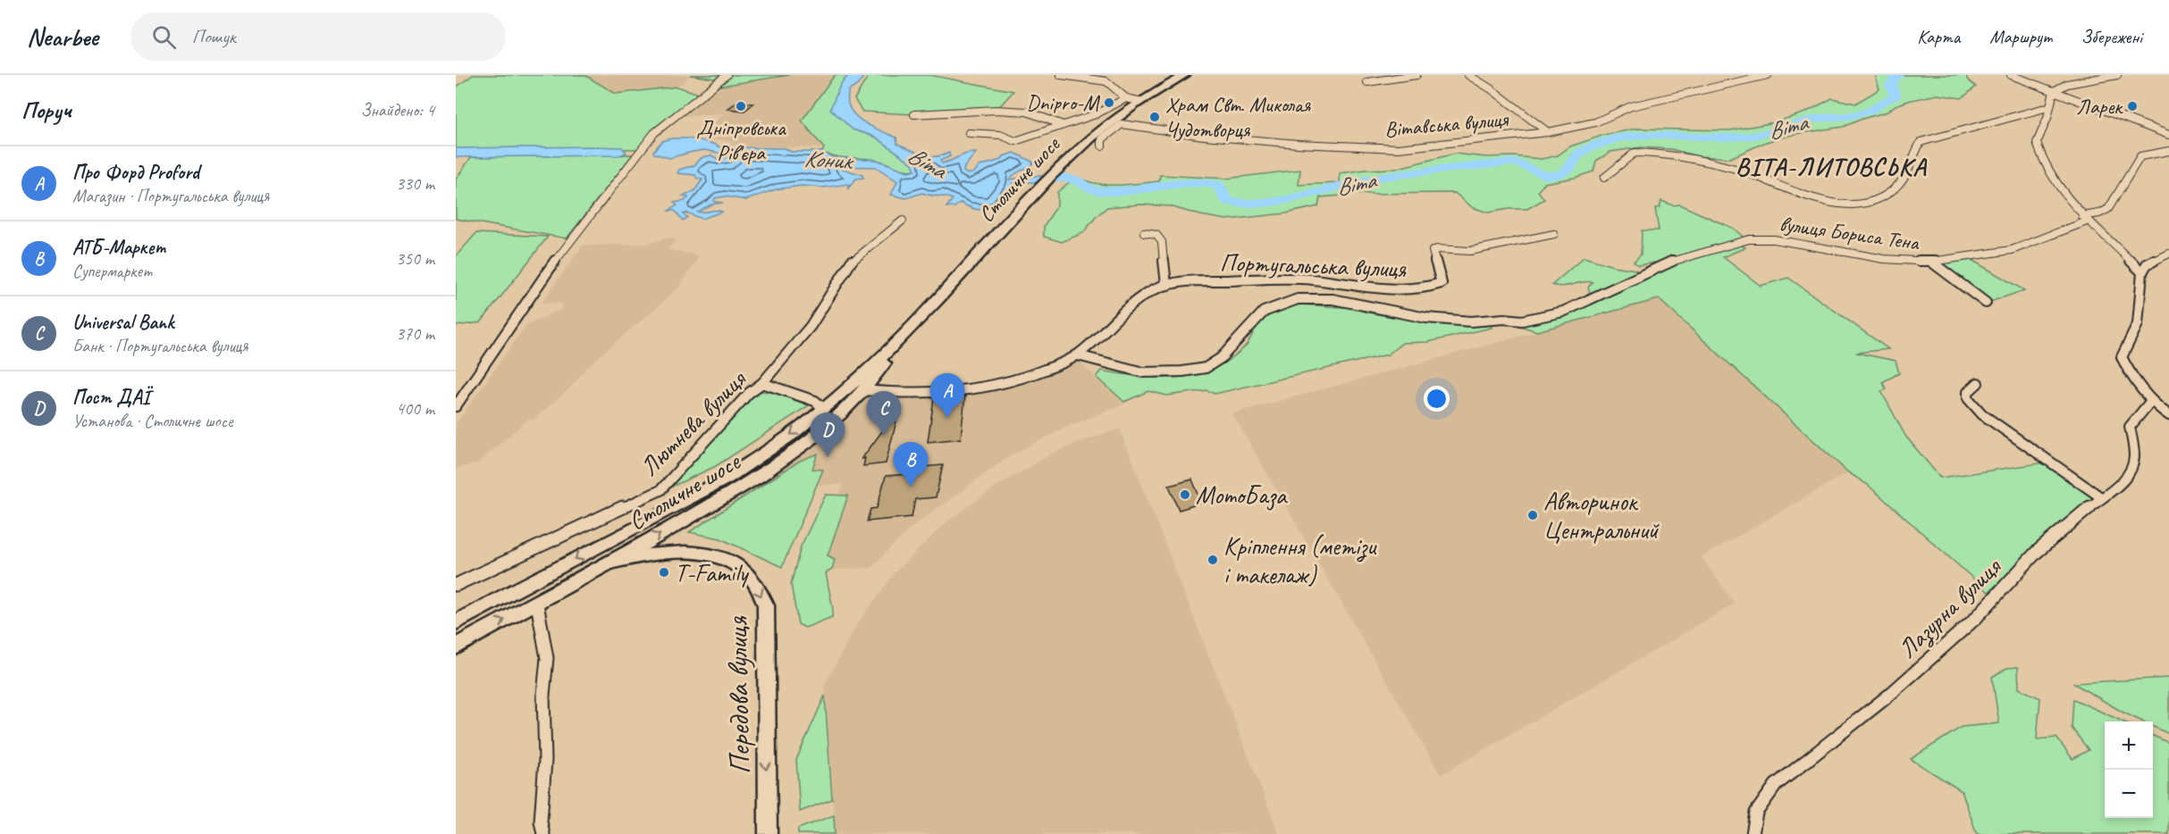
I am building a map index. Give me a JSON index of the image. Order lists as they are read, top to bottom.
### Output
{
  "streets": {
    "main road": ["Столичне шосе"],
    "street": [
      "Вітавська вулиця",
      "вулиця Бориса Тена",
      "Португальська вулиця",
      "Лютнева вулиця",
      "Лазурна вулиця",
      "Передова вулиця"
    ]
  },
  "crossings": [
    ["Столичне шосе", "Португальська вулиця"],
    ["Столичне шосе", "Передова вулиця"],
    ["вулиця Бориса Тена", "Португальська вулиця"]
  ],
  "districts": ["ВІТА-ЛИТОВСЬКА"],
  "water": ["Віта", "Коник"],
  "places": [
    "Dnipro-M",
    "Дніпровська Рів'єра",
    "Ларек",
    "Храм Свт. Миколая Чудотворця",
    "МотоБаза",
    "Авторинок Центральний",
    "Кріплення (метізи і такелаж)",
    "T-Family"
  ],
  "page": {
    "header": "Nearbee",
    "search": "Пошук",
    "nav": ["Карта", "Маршрут", "Збережені"],
    "heading": ["Поруч", "Знайдено: 4"],
    "list": [
      {
        "mark": "A",
        "name": "Про Форд Proford",
        "note": "Магазин · Португальська вулиця",
        "value": "330 m"
      },
      {
        "mark": "B",
        "name": "АТБ-Маркет",
        "note": "Супермаркет",
        "value": "350 m"
      },
      {
        "mark": "C",
        "name": "Universal Bank",
        "note": "Банк · Португальська вулиця",
        "value": "370 m"
      },
      {
        "mark": "D",
        "name": "Пост ДАЇ",
        "note": "Установа · Столичне шосе",
        "value": "400 m"
      }
    ],
    "pins": [
      "A",
      "C",
      "D",
      "B"
    ],
    "map_buttons": ["+", "−"]
  }
}
